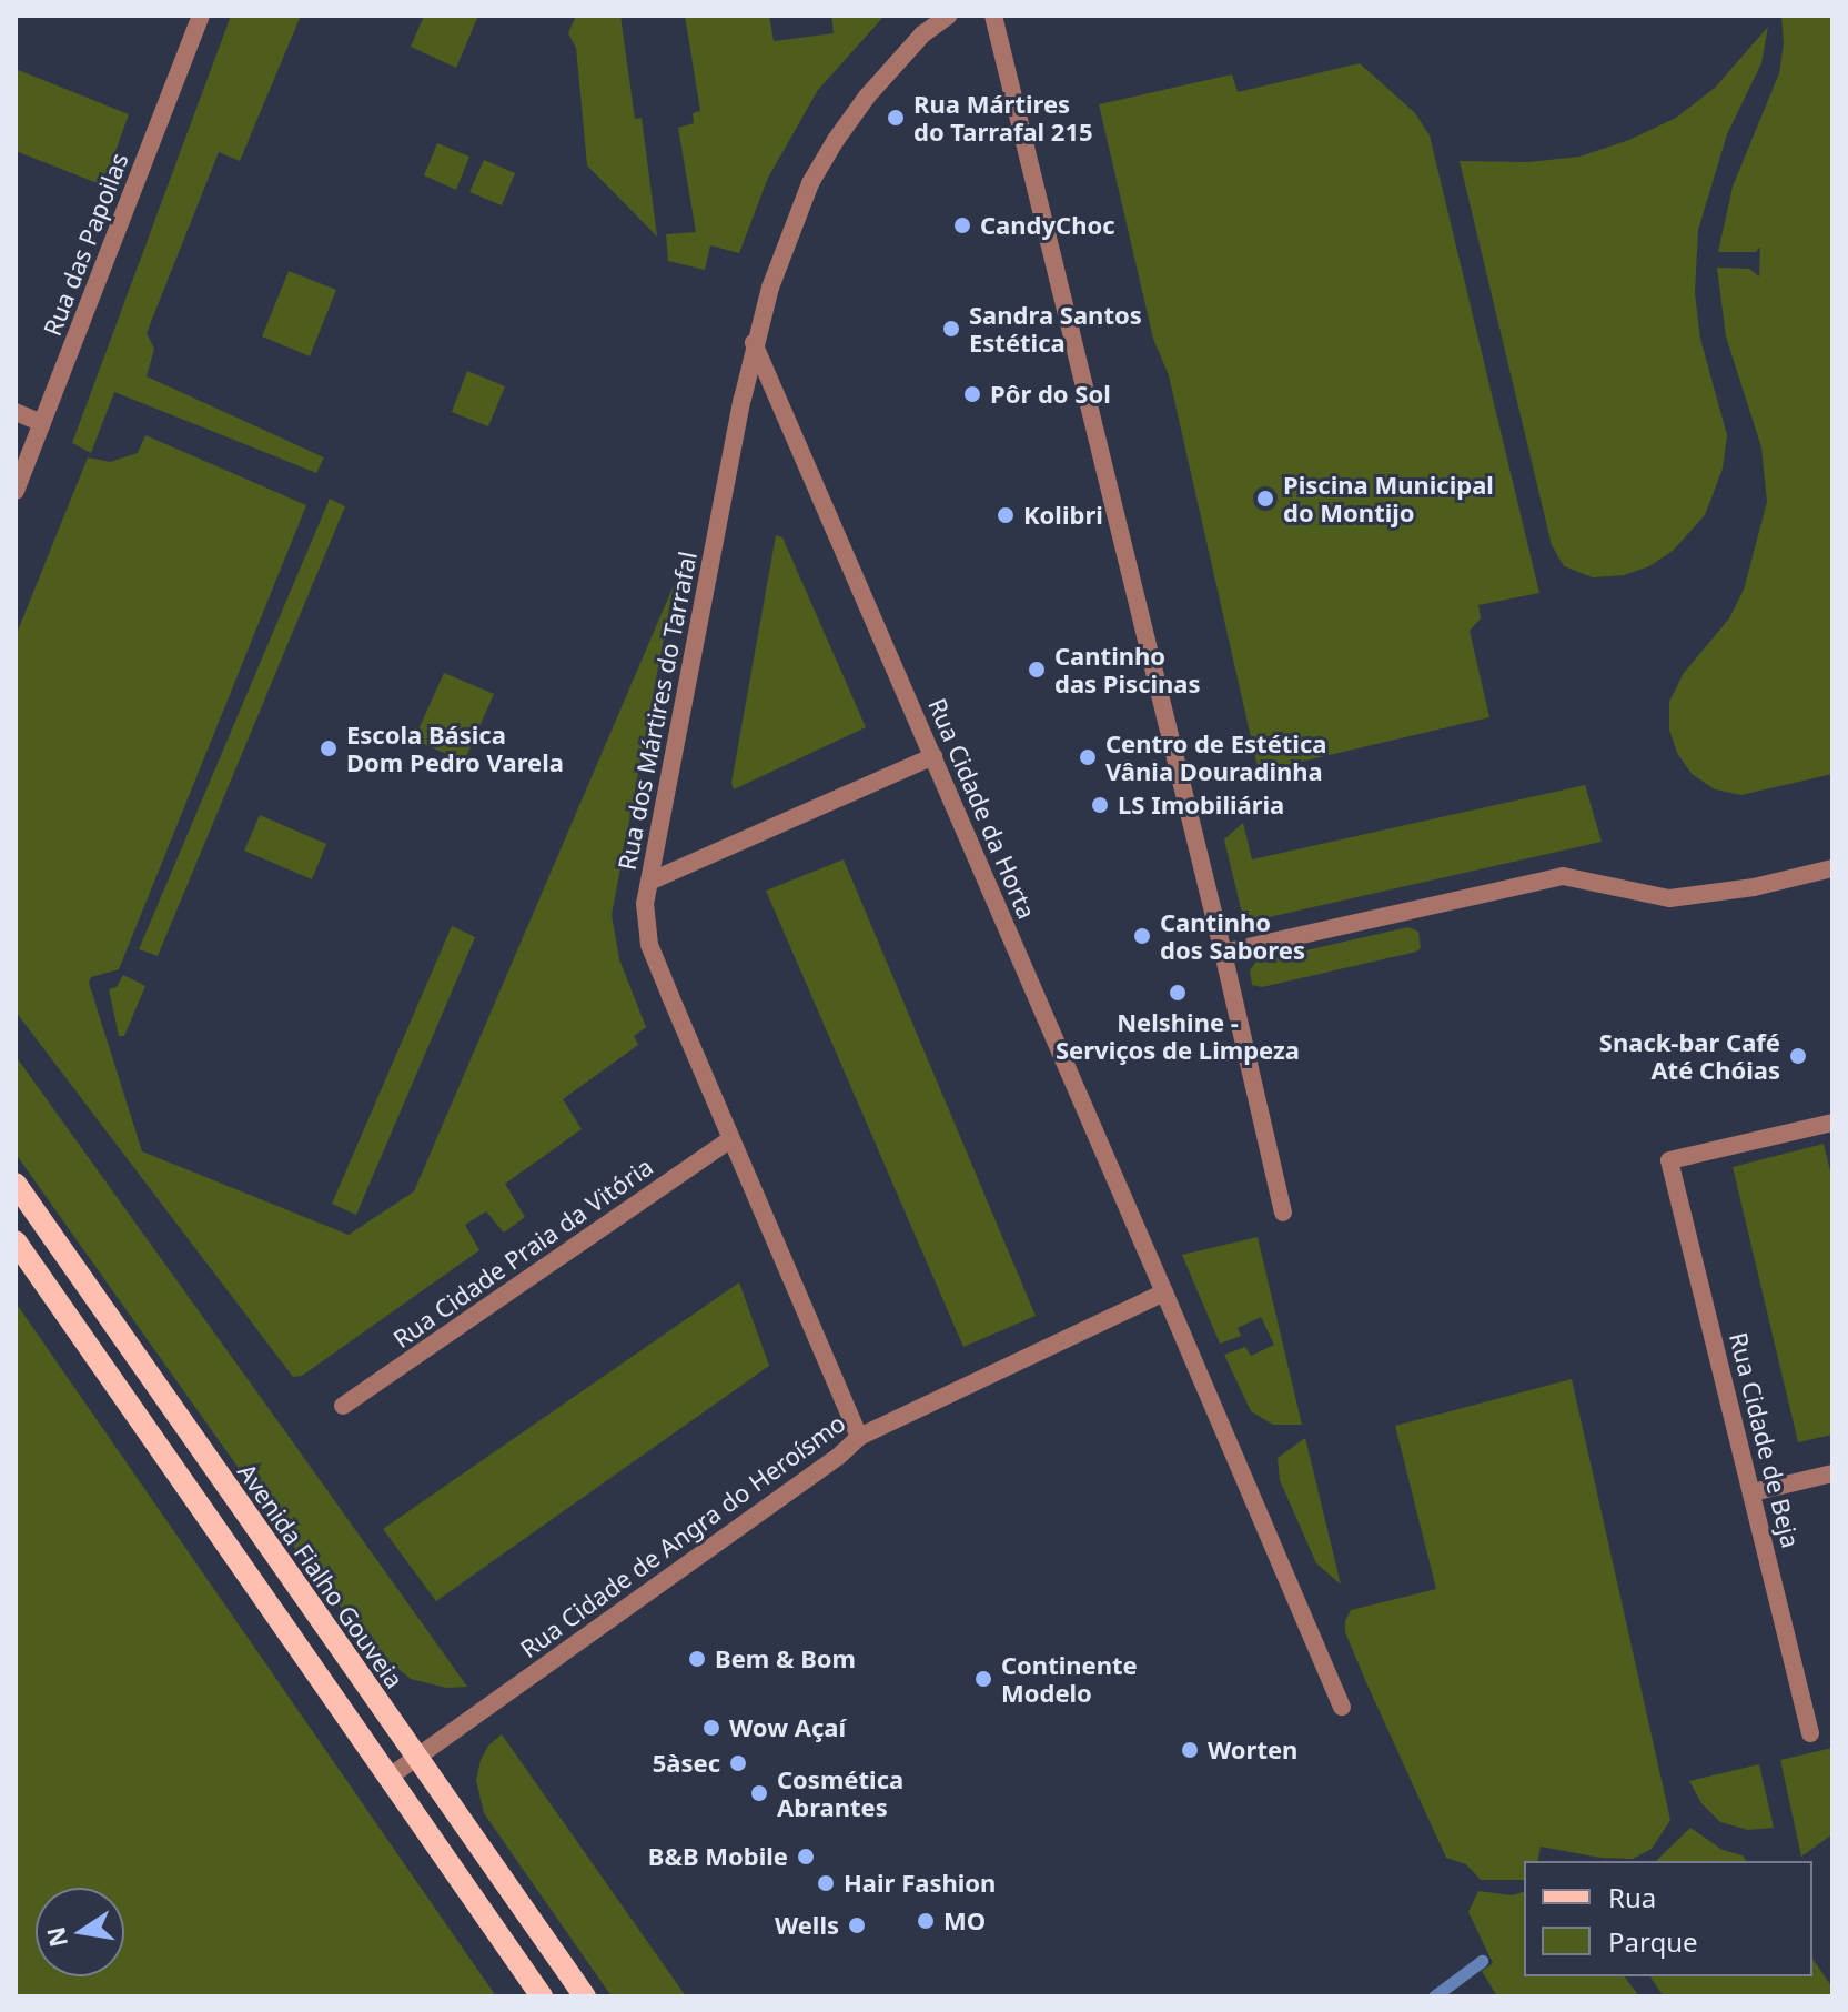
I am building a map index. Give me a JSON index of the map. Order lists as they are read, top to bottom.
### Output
{
  "streets": {
    "main road": ["Avenida Fialho Gouveia"],
    "street": [
      "Rua das Papoilas",
      "Rua dos Mártires do Tarrafal",
      "Rua Cidade da Horta",
      "Rua Cidade Praia da Vitória",
      "Rua Cidade de Beja",
      "Rua Cidade de Angra do Heroísmo"
    ]
  },
  "crossings": [
    ["Rua dos Mártires do Tarrafal", "Rua Cidade da Horta"],
    ["Rua dos Mártires do Tarrafal", "Rua Cidade Praia da Vitória"],
    ["Rua dos Mártires do Tarrafal", "Rua Cidade de Angra do Heroísmo"],
    ["Rua Cidade da Horta", "Rua Cidade de Angra do Heroísmo"],
    ["Rua Cidade de Angra do Heroísmo", "Avenida Fialho Gouveia"]
  ],
  "places": [
    "Rua Mártires do Tarrafal 215",
    "CandyChoc",
    "Sandra Santos Estética",
    "Pôr do Sol",
    "Piscina Municipal do Montijo",
    "Kolibri",
    "Cantinho das Piscinas",
    "Escola Básica Dom Pedro Varela",
    "Centro de Estética Vânia Douradinha",
    "LS Imobiliária",
    "Cantinho dos Sabores",
    "Nelshine - Serviços de Limpeza",
    "Snack-bar Café Até Chóias",
    "Bem & Bom",
    "Continente Modelo",
    "Wow Açaí",
    "Worten",
    "5àsec",
    "Cosmética Abrantes",
    "B&B Mobile",
    "Hair Fashion",
    "MO",
    "Wells"
  ],
  "legend": ["Rua", "Parque"],
  "north": "left"
}
